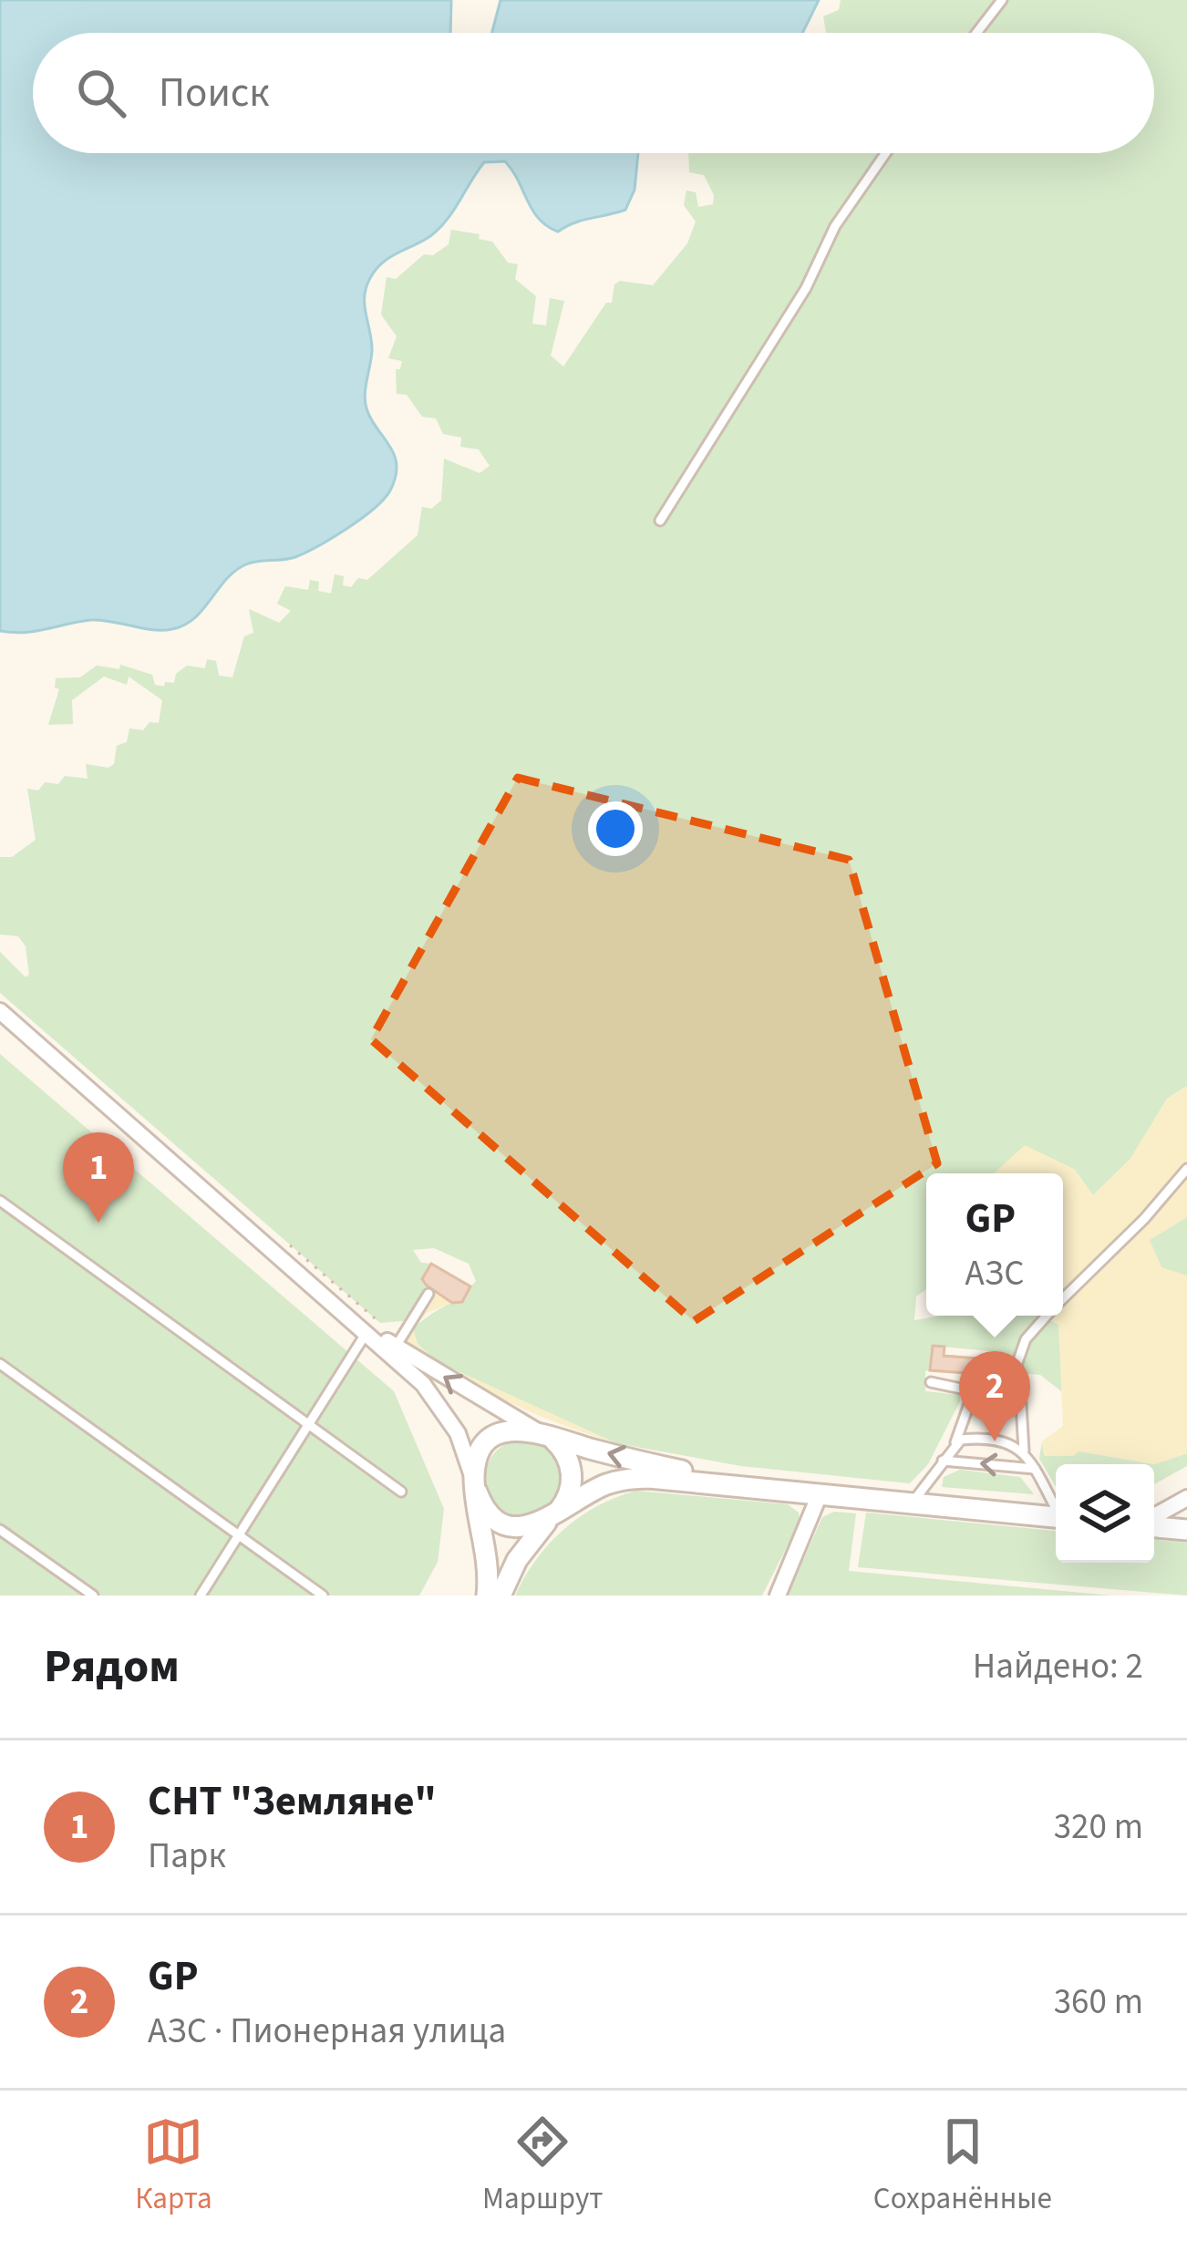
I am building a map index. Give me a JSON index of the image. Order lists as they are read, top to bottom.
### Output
{
  "page": {
    "search": "Поиск",
    "pins": ["1", "2"],
    "popup": ["GP", "АЗС"],
    "heading": ["Рядом", "Найдено: 2"],
    "list": [
      {
        "mark": "1",
        "name": "СНТ \"Земляне\"",
        "note": "Парк",
        "value": "320 m"
      },
      {
        "mark": "2",
        "name": "GP",
        "note": "АЗС · Пионерная улица",
        "value": "360 m"
      }
    ],
    "nav": ["Карта", "Маршрут", "Сохранённые"]
  }
}
